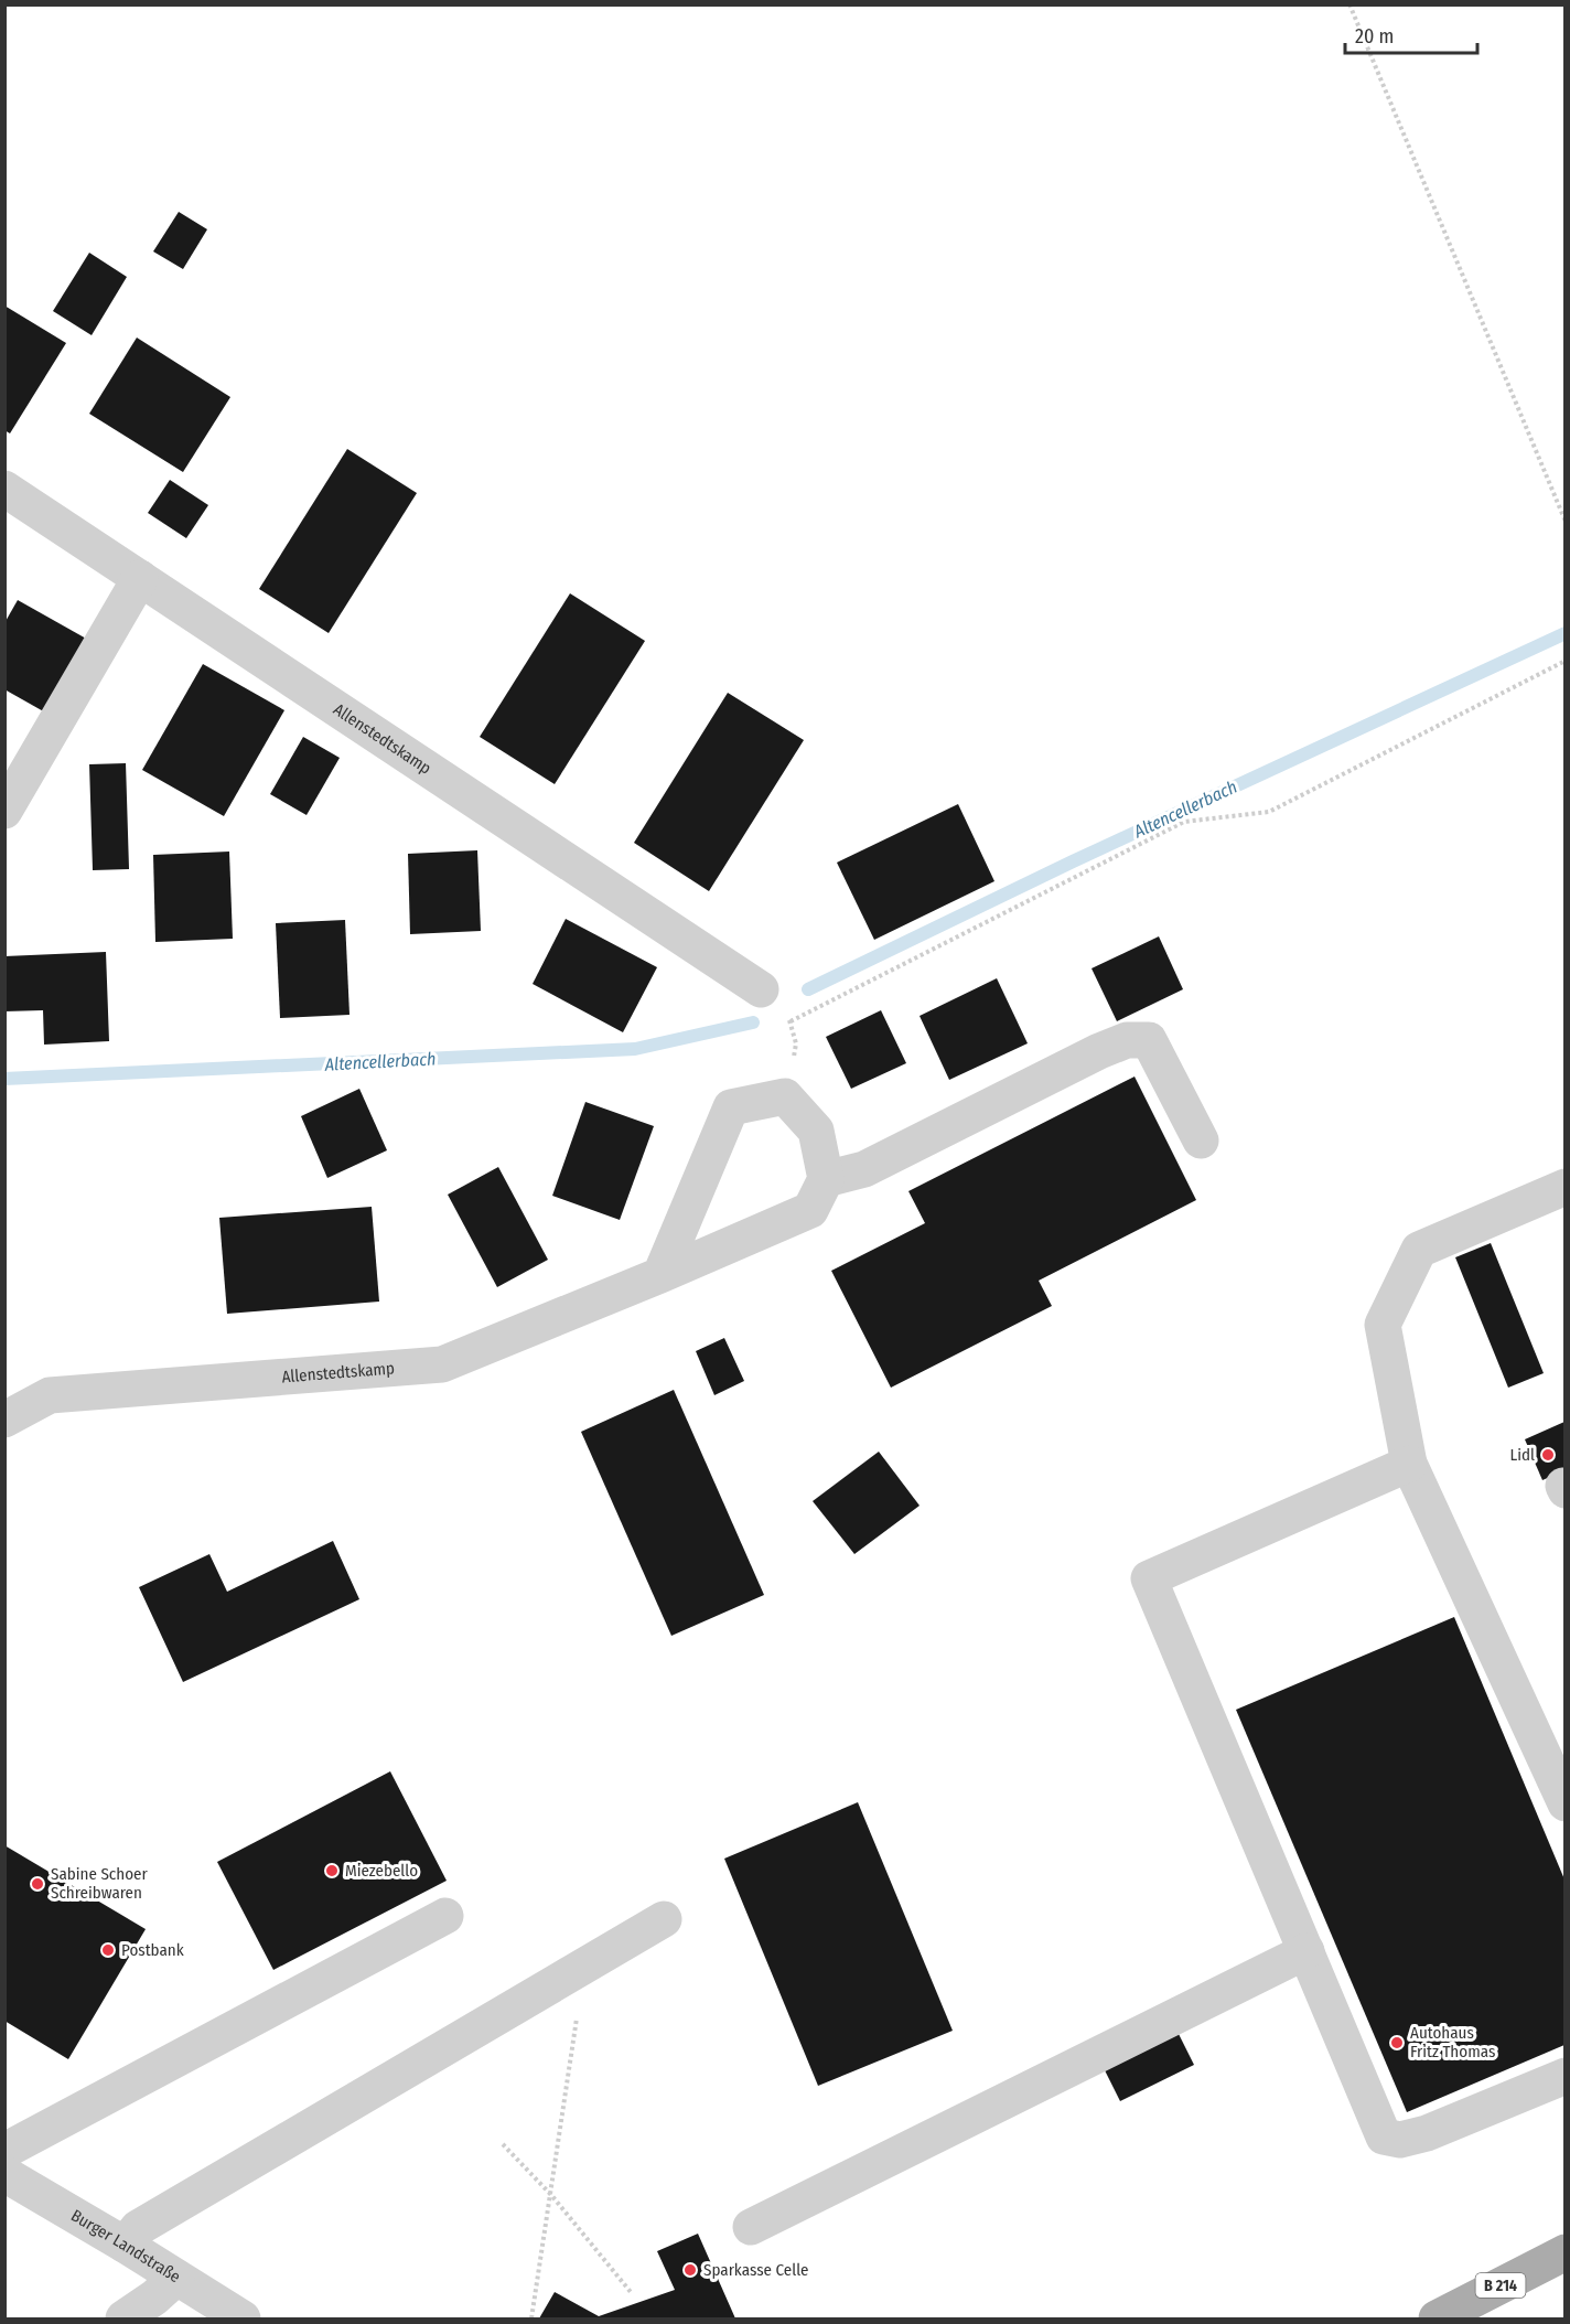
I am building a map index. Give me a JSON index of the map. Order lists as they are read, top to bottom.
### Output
{
  "streets": {
    "main road": ["B 214"],
    "street": ["Allenstedtskamp", "Burger Landstraße"]
  },
  "water": ["Altencellerbach"],
  "places": [
    "Lidl",
    "Miezebello",
    "Sabine Schoer Schreibwaren",
    "Postbank",
    "Autohaus Fritz Thomas",
    "Sparkasse Celle"
  ],
  "scale_bar": "20 m"
}
